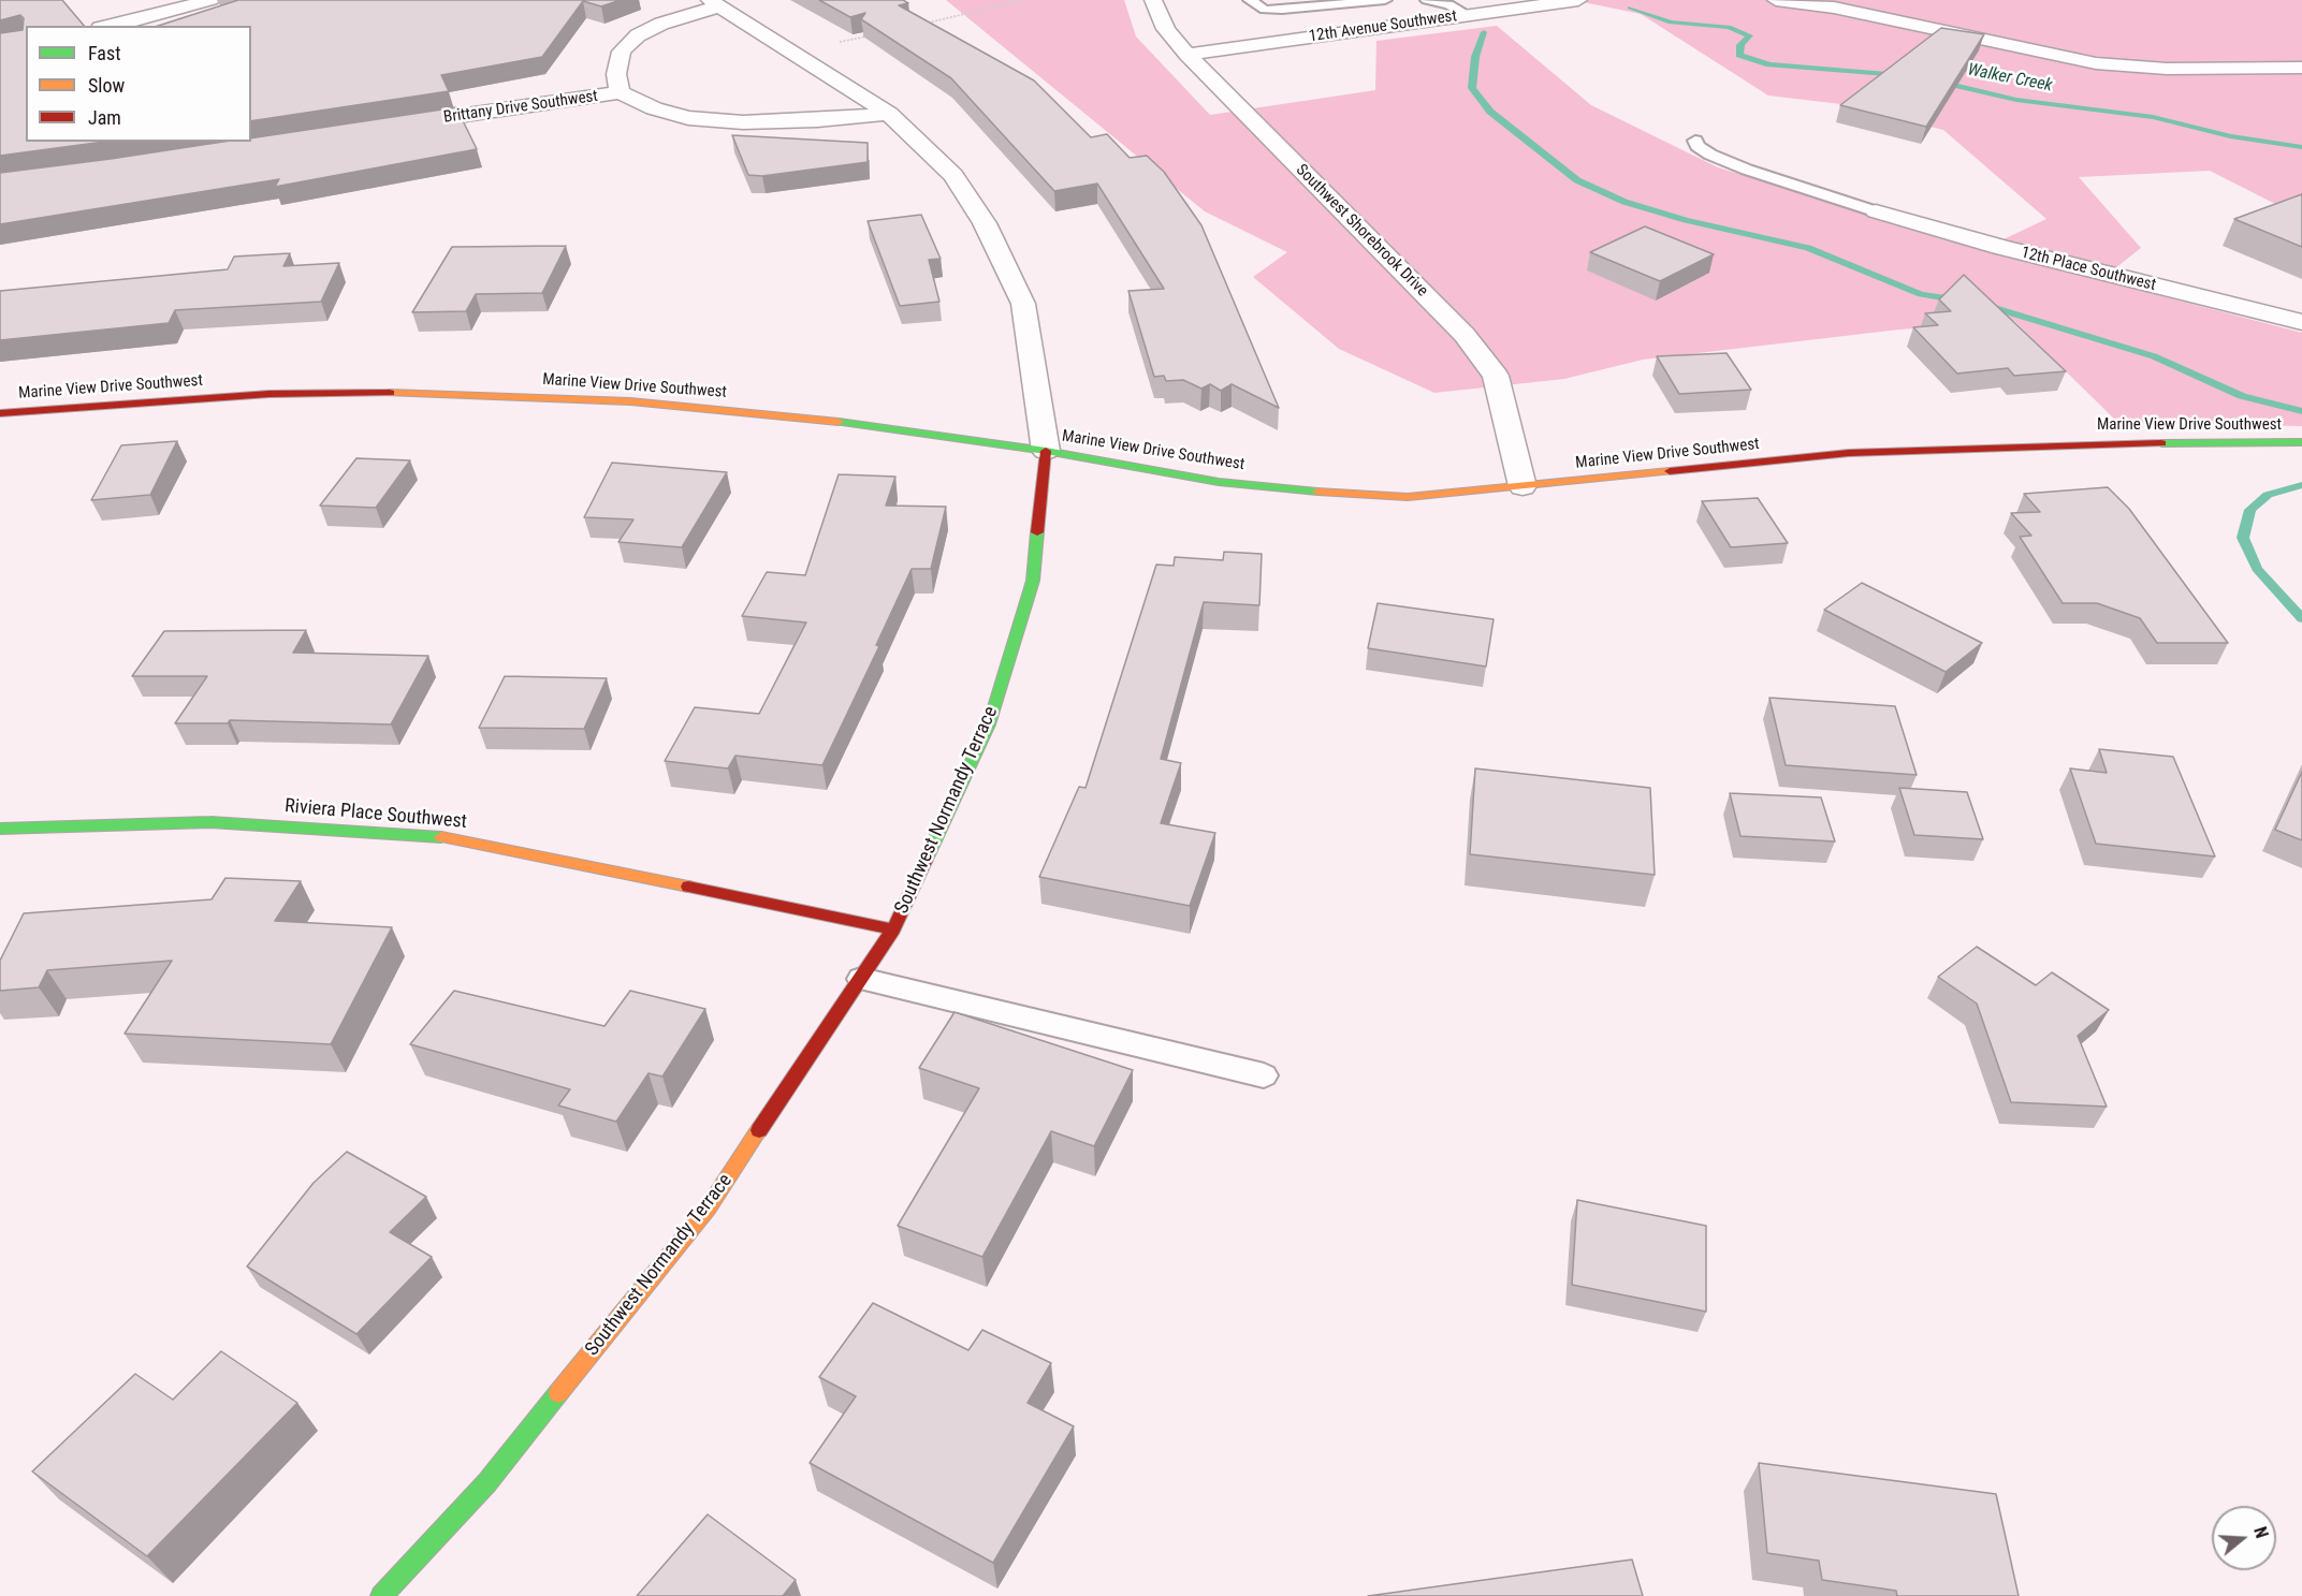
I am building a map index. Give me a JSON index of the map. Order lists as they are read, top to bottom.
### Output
{
  "streets": {
    "street": [
      "12th Avenue Southwest",
      "Brittany Drive Southwest",
      "Southwest Shorebrook Drive",
      "12th Place Southwest",
      "Marine View Drive Southwest",
      "Southwest Normandy Terrace",
      "Riviera Place Southwest"
    ]
  },
  "crossings": [
    ["12th Avenue Southwest", "Southwest Shorebrook Drive"],
    ["Southwest Shorebrook Drive", "Marine View Drive Southwest"],
    ["Marine View Drive Southwest", "Southwest Normandy Terrace"],
    ["Southwest Normandy Terrace", "Riviera Place Southwest"]
  ],
  "water": ["Walker Creek"],
  "legend": ["Fast", "Slow", "Jam"],
  "north": "right"
}
